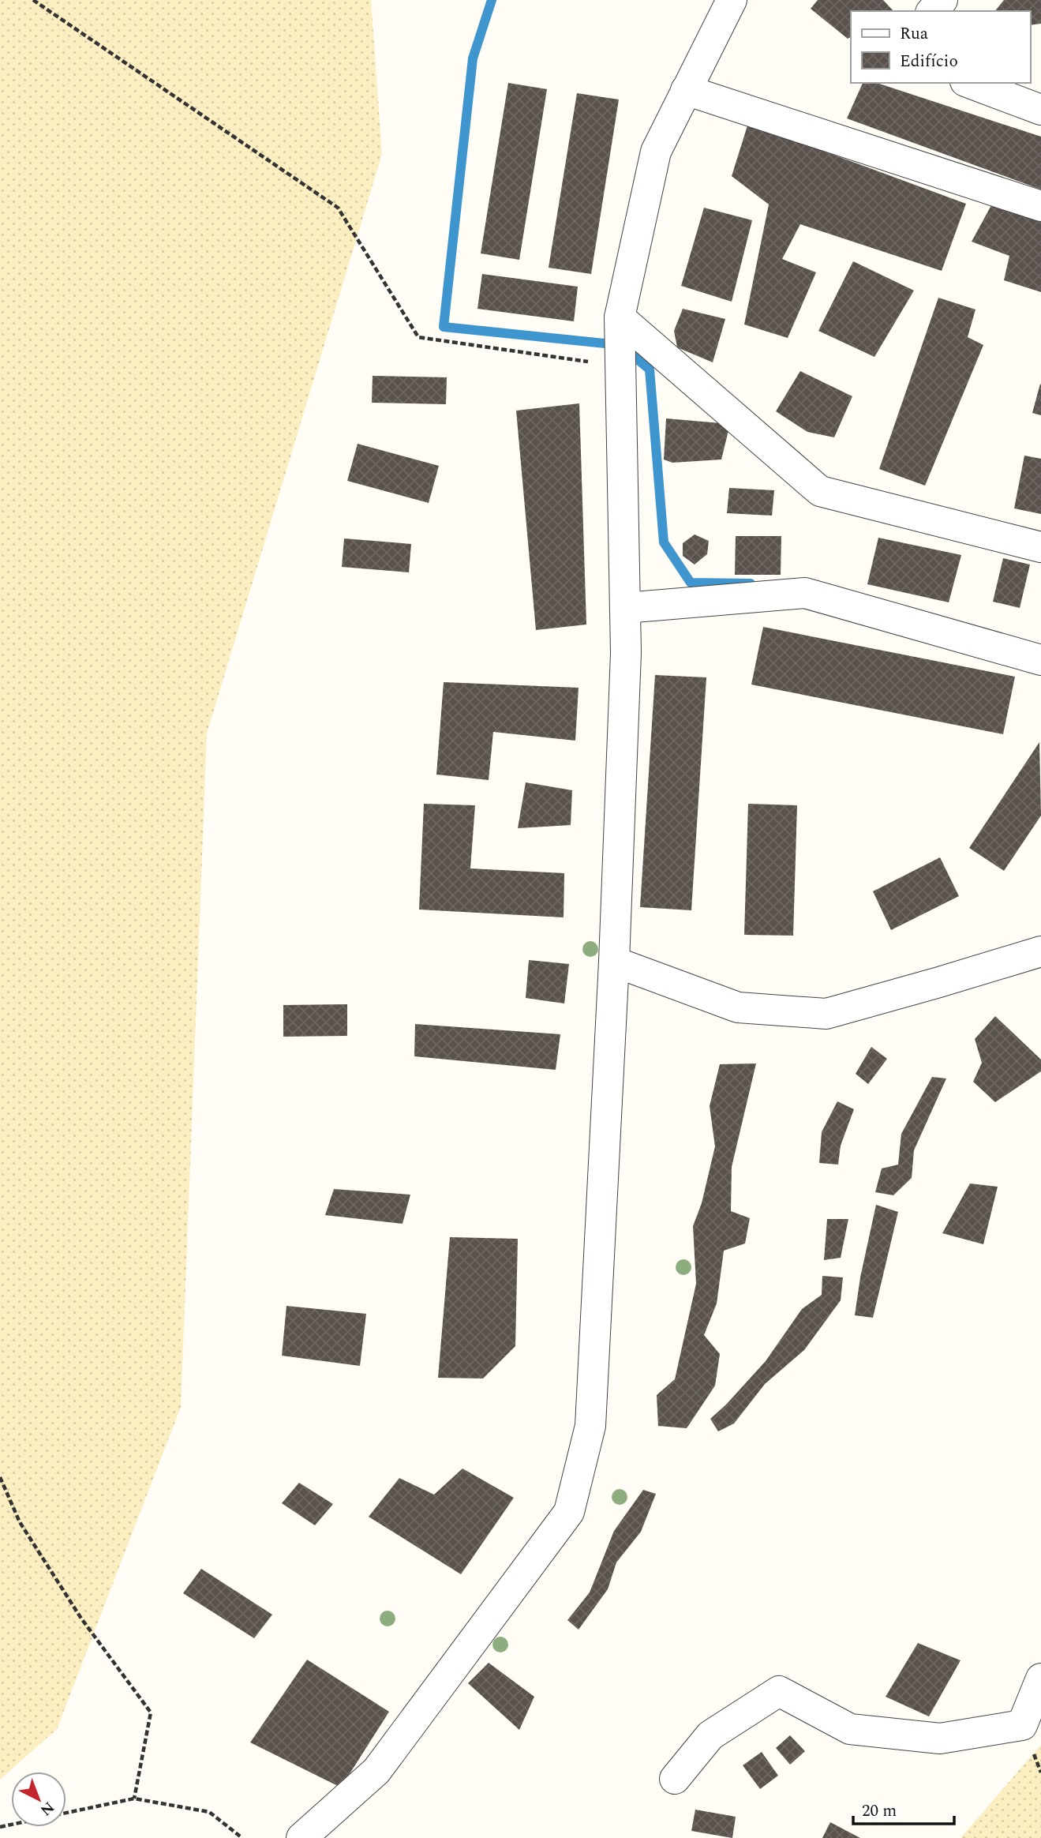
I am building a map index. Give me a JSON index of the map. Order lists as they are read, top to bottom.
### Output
{
  "legend": ["Rua", "Edifício"],
  "scale_bar": "20 m",
  "north": "bottom right"
}
